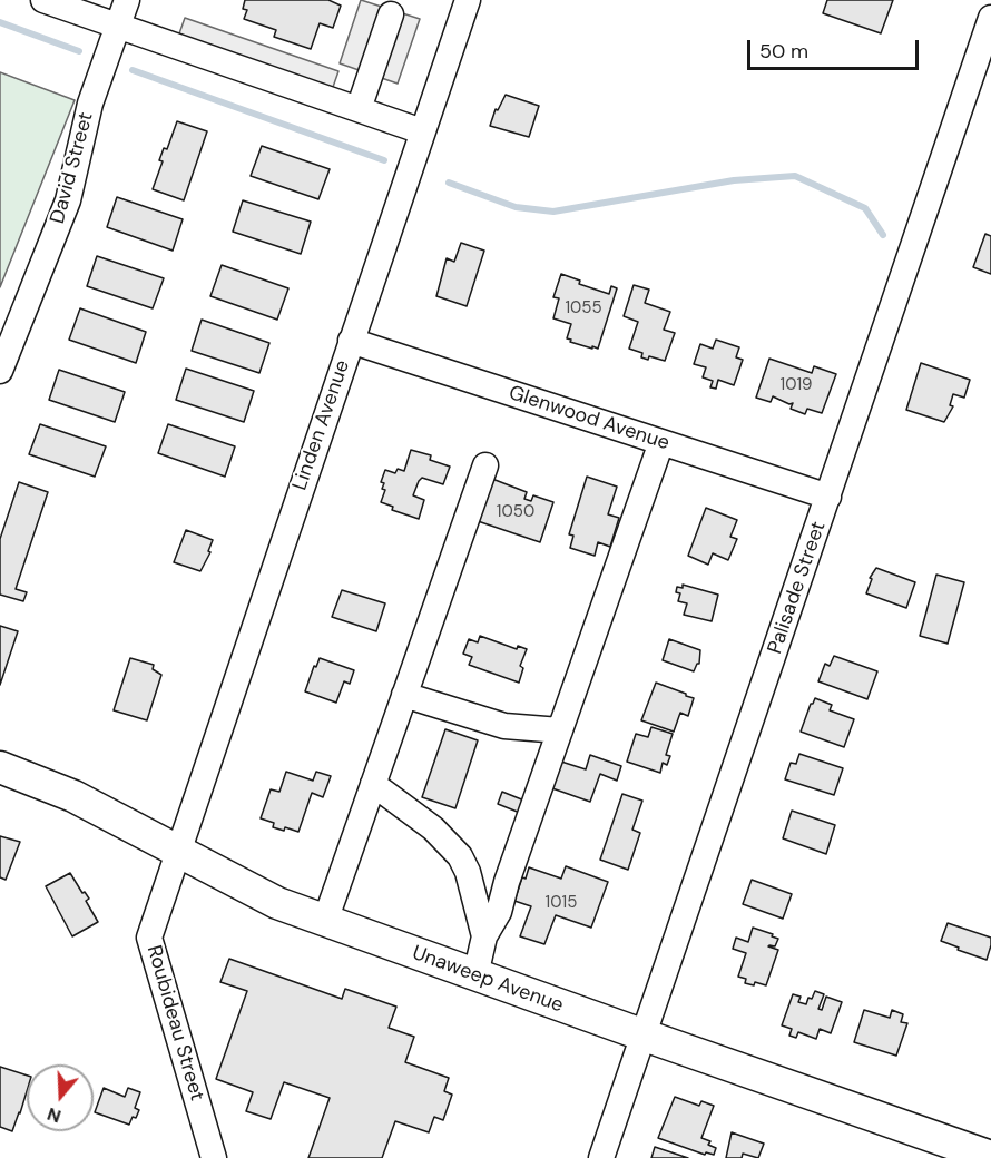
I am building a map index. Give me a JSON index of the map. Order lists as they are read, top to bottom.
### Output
{
  "streets": {
    "main road": ["Unaweep Avenue"],
    "street": [
      "David Street",
      "Glenwood Avenue",
      "Linden Avenue",
      "Palisade Street",
      "Roubideau Street"
    ]
  },
  "crossings": [
    ["Glenwood Avenue", "Linden Avenue"],
    ["Glenwood Avenue", "Palisade Street"],
    ["Linden Avenue", "Unaweep Avenue"],
    ["Linden Avenue", "Roubideau Street"],
    ["Palisade Street", "Unaweep Avenue"],
    ["Unaweep Avenue", "Roubideau Street"]
  ],
  "house_numbers": [
    "1055",
    "1019",
    "1050",
    "1015"
  ],
  "scale_bar": "50 m",
  "north": "bottom"
}
